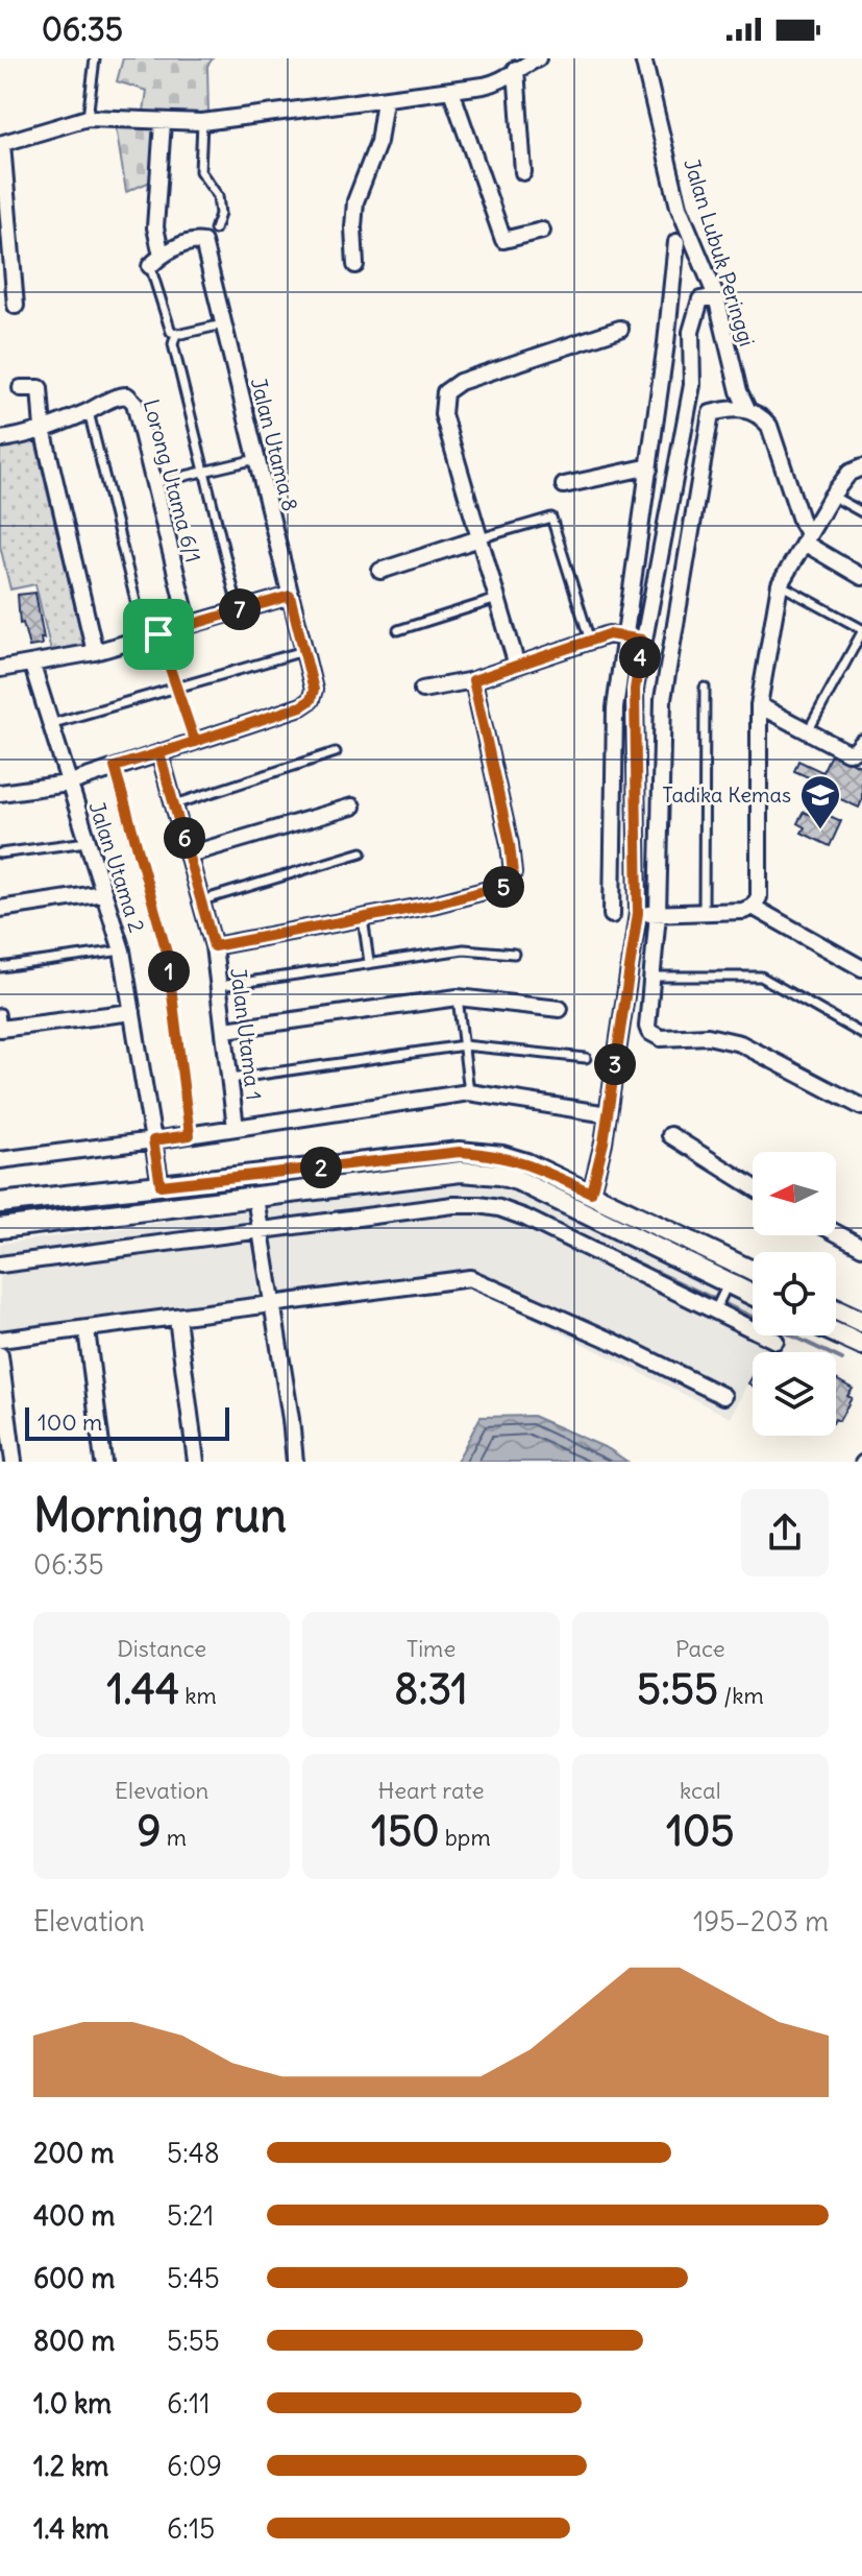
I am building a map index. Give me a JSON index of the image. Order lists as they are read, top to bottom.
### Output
{
  "streets": {
    "street": [
      "Jalan Lubuk Peringgi",
      "Jalan Utama 8",
      "Lorong Utama 6/1",
      "Jalan Utama 2",
      "Jalan Utama 1"
    ]
  },
  "places": {
    "school or university": ["Tadika Kemas"]
  },
  "scale_bar": "100 m",
  "north": "left",
  "page": {
    "status": "06:35",
    "pins": [
      "7",
      "4",
      "6",
      "5",
      "1",
      "3",
      "2"
    ],
    "scale": "100 m",
    "heading": ["Morning run", "06:35"],
    "stats": [
      ["Distance", "1.44 km"],
      ["Time", "8:31"],
      ["Pace", "5:55 /km"],
      ["Elevation", "9 m"],
      ["Heart rate", "150 bpm"],
      ["kcal", "105"]
    ],
    "chart": ["Elevation", "195–203 m"],
    "list": [
      {
        "name": "200 m",
        "note": "5:48"
      },
      {
        "name": "400 m",
        "note": "5:21"
      },
      {
        "name": "600 m",
        "note": "5:45"
      },
      {
        "name": "800 m",
        "note": "5:55"
      },
      {
        "name": "1.0 km",
        "note": "6:11"
      },
      {
        "name": "1.2 km",
        "note": "6:09"
      },
      {
        "name": "1.4 km",
        "note": "6:15"
      }
    ]
  }
}
